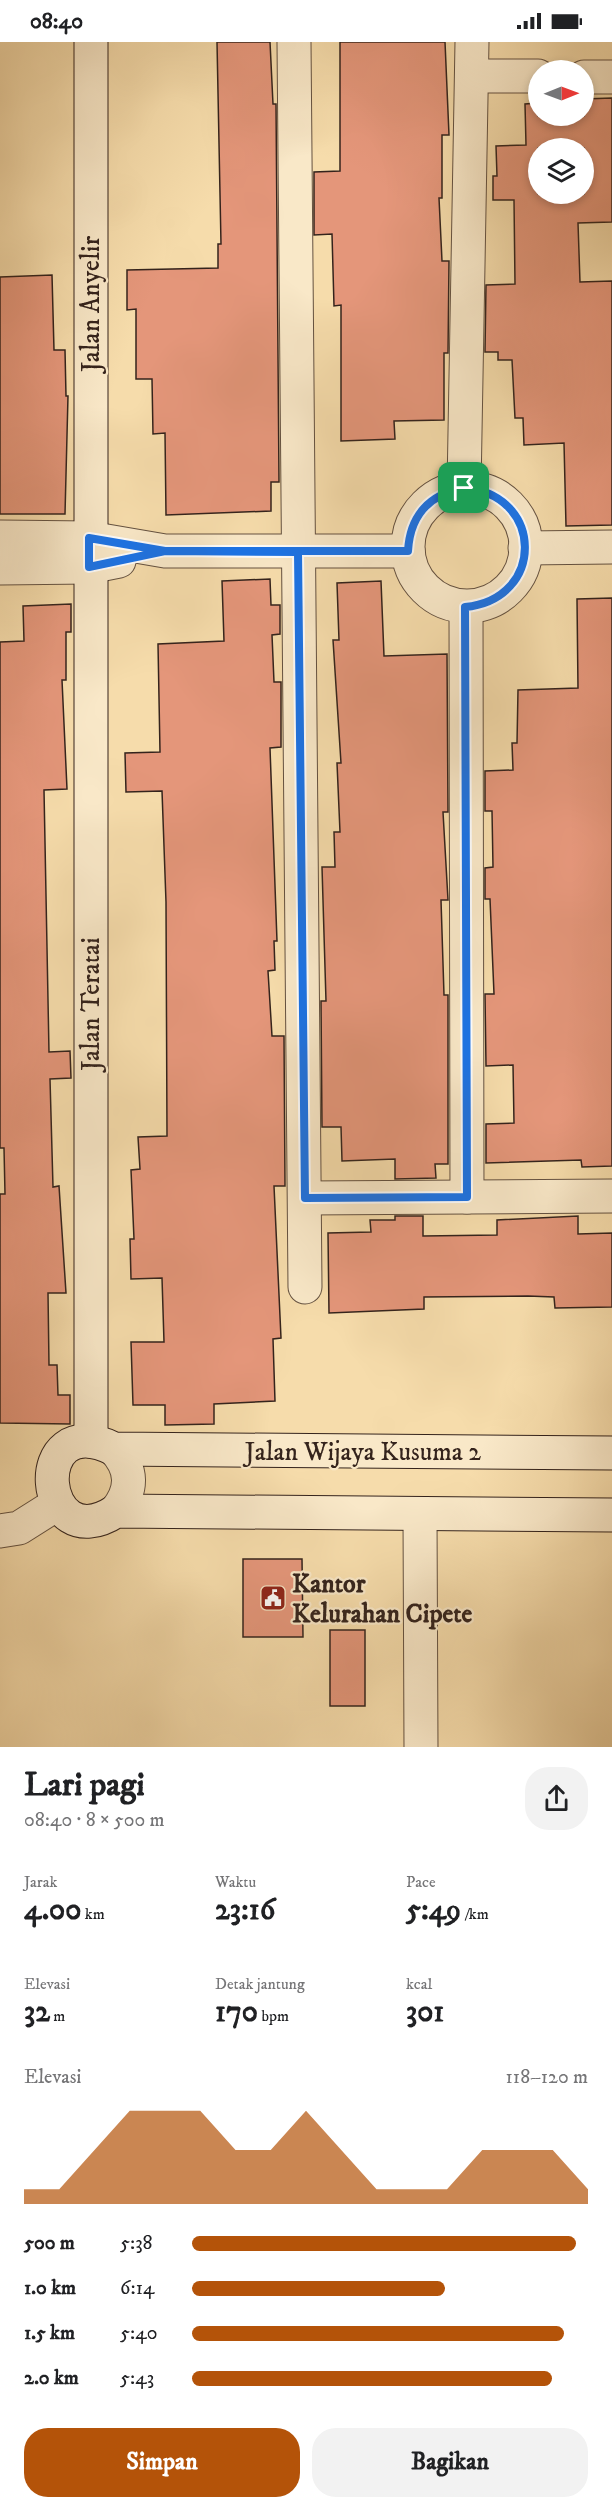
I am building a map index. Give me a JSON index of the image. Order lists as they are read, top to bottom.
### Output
{
  "streets": {
    "street": ["Jalan Anyelir", "Jalan Teratai", "Jalan Wijaya Kusuma 2"]
  },
  "crossings": [
    ["Jalan Anyelir", "Jalan Teratai"],
    ["Jalan Teratai", "Jalan Wijaya Kusuma 2"]
  ],
  "places": {
    "public building": ["Kantor Kelurahan Cipete"]
  },
  "north": "right",
  "page": {
    "status": "08:40",
    "heading": ["Lari pagi", "08:40 · 8 × 500 m"],
    "stats": [
      ["Jarak", "4.00 km"],
      ["Waktu", "23:16"],
      ["Pace", "5:49 /km"],
      ["Elevasi", "32 m"],
      ["Detak jantung", "170 bpm"],
      ["kcal", "301"]
    ],
    "chart": ["Elevasi", "118–120 m"],
    "list": [
      {
        "name": "500 m",
        "note": "5:38"
      },
      {
        "name": "1.0 km",
        "note": "6:14"
      },
      {
        "name": "1.5 km",
        "note": "5:40"
      },
      {
        "name": "2.0 km",
        "note": "5:43"
      }
    ],
    "buttons": ["Simpan", "Bagikan"]
  }
}
